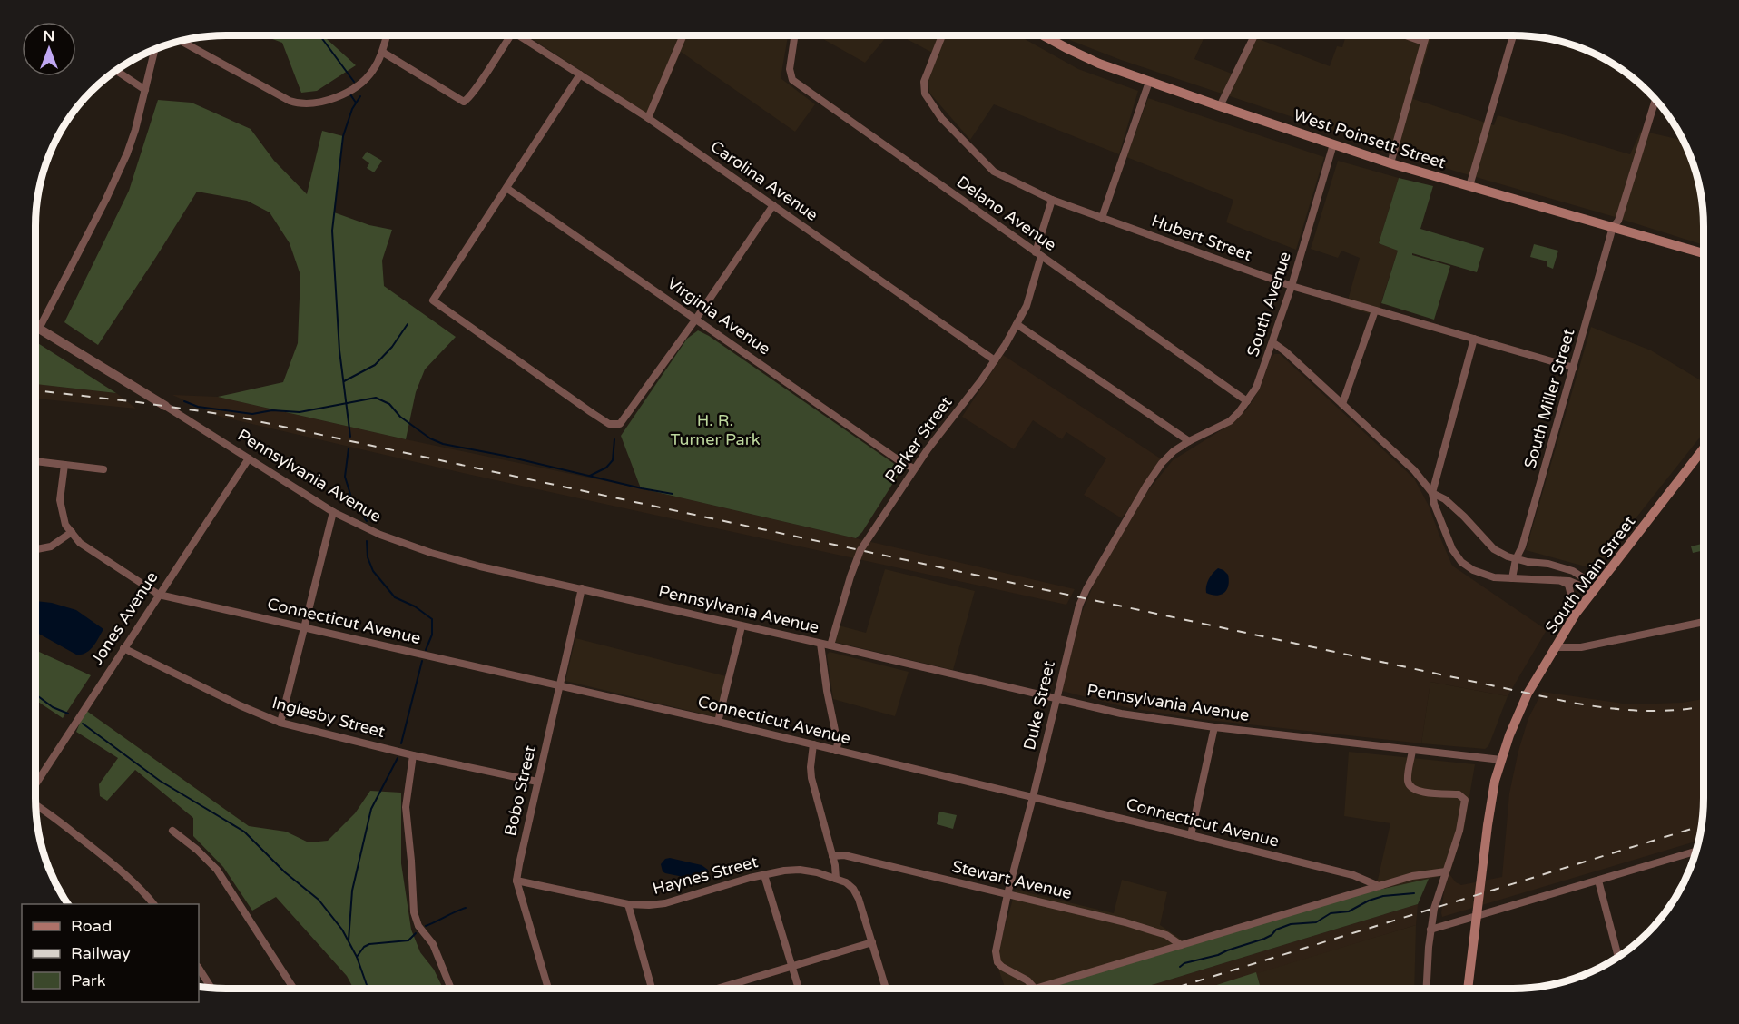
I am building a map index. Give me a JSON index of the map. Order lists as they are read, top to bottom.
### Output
{
  "streets": {
    "main road": ["West Poinsett Street", "South Main Street"],
    "street": [
      "Carolina Avenue",
      "Delano Avenue",
      "Hubert Street",
      "South Avenue",
      "Virginia Avenue",
      "South Miller Street",
      "Parker Street",
      "Pennsylvania Avenue",
      "Jones Avenue",
      "Connecticut Avenue",
      "Duke Street",
      "Inglesby Street",
      "Bobo Street",
      "Haynes Street",
      "Stewart Avenue"
    ]
  },
  "crossings": [
    ["West Poinsett Street", "South Avenue"],
    ["West Poinsett Street", "South Miller Street"],
    ["Carolina Avenue", "Parker Street"],
    ["Delano Avenue", "South Avenue"],
    ["Delano Avenue", "Parker Street"],
    ["Hubert Street", "South Avenue"],
    ["Hubert Street", "South Miller Street"],
    ["Hubert Street", "Parker Street"],
    ["South Avenue", "Duke Street"],
    ["Virginia Avenue", "Parker Street"],
    ["Parker Street", "Pennsylvania Avenue"],
    ["Pennsylvania Avenue", "South Main Street"],
    ["Pennsylvania Avenue", "Jones Avenue"],
    ["Pennsylvania Avenue", "Duke Street"],
    ["Pennsylvania Avenue", "Bobo Street"],
    ["Jones Avenue", "Connecticut Avenue"],
    ["Jones Avenue", "Inglesby Street"],
    ["Connecticut Avenue", "Duke Street"],
    ["Connecticut Avenue", "Bobo Street"],
    ["Duke Street", "Stewart Avenue"],
    ["Inglesby Street", "Bobo Street"],
    ["Bobo Street", "Haynes Street"]
  ],
  "parks": ["H. R. Turner Park"],
  "legend": ["Road", "Railway", "Park"],
  "north": "top"
}
